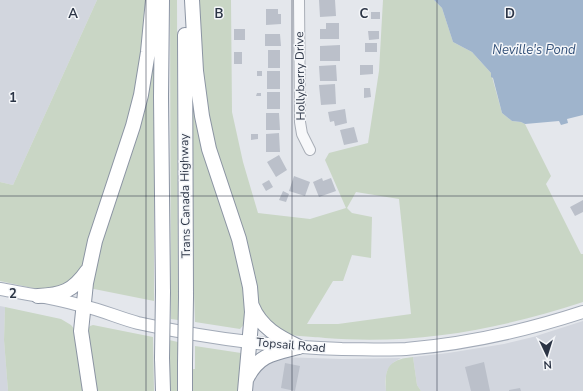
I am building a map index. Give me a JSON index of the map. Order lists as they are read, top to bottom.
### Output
{
  "streets": {
    "highway": ["Trans Canada Highway"],
    "main road": ["Topsail Road"],
    "street": ["Hollyberry Drive"]
  },
  "water": ["Neville's Pond"],
  "north": "bottom",
  "grid": {
    "columns": [
      "A",
      "B",
      "C",
      "D"
    ],
    "rows": ["1", "2"]
  }
}
